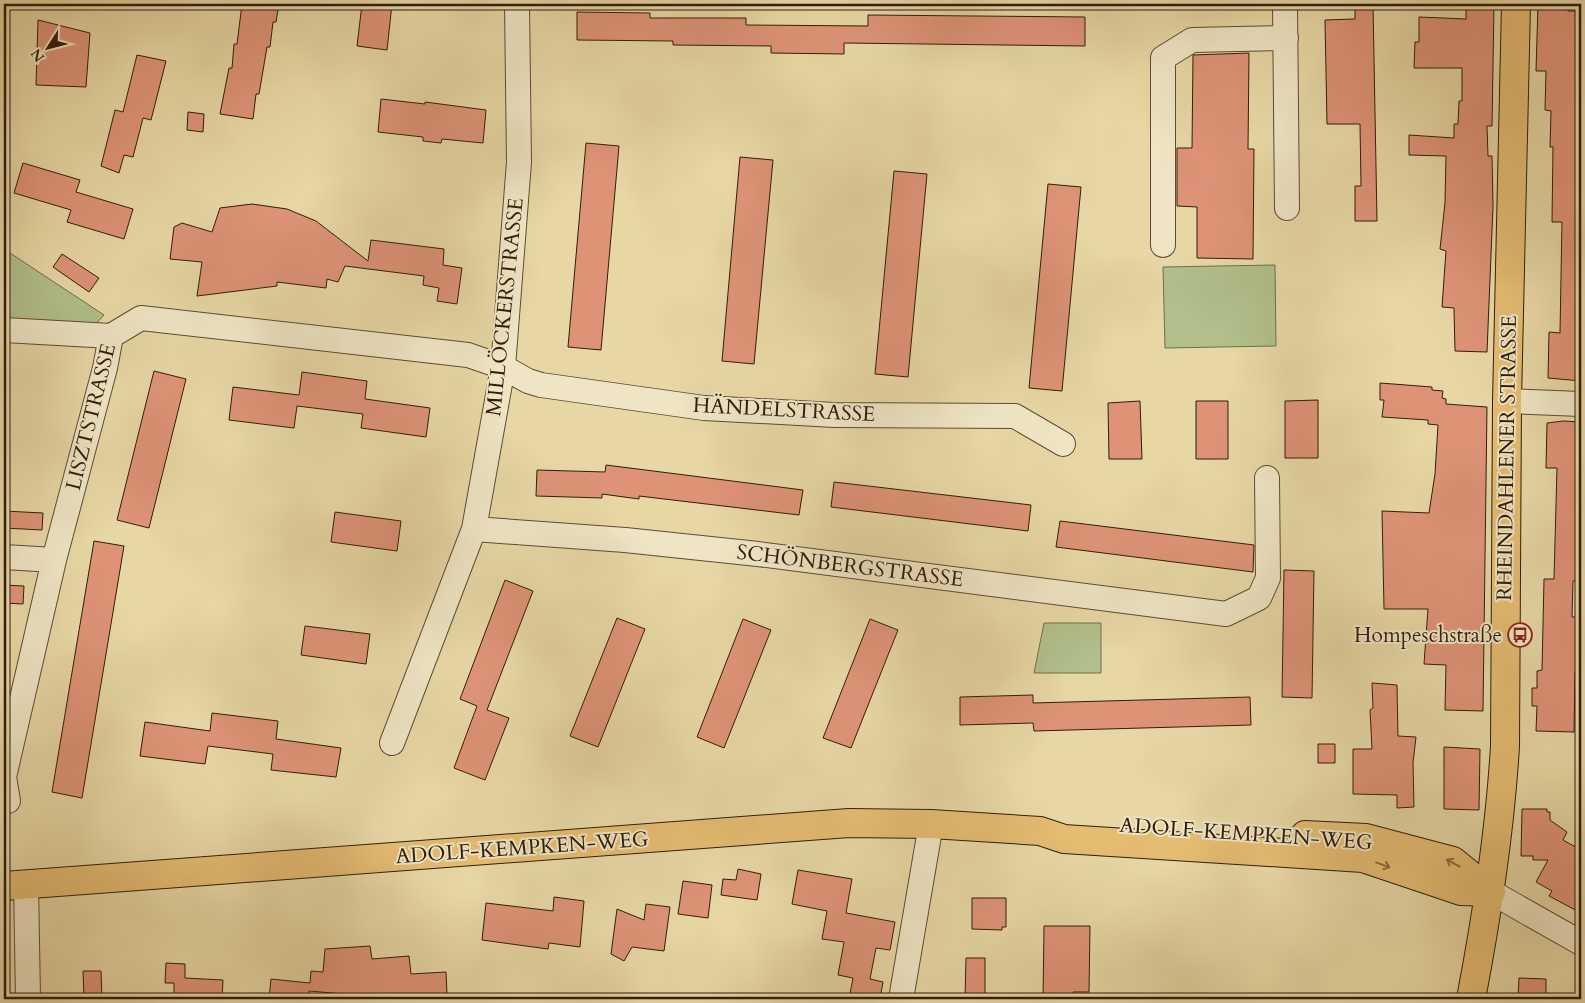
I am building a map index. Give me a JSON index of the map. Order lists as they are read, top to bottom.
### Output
{
  "streets": {
    "main road": ["RHEINDAHLENER STRASSE", "ADOLF-KEMPKEN-WEG"],
    "street": [
      "MILLÖCKERSTRASSE",
      "HÄNDELSTRASSE",
      "LISZTSTRASSE",
      "SCHÖNBERGSTRASSE"
    ]
  },
  "crossings": [
    ["MILLÖCKERSTRASSE", "HÄNDELSTRASSE"],
    ["MILLÖCKERSTRASSE", "LISZTSTRASSE"],
    ["MILLÖCKERSTRASSE", "SCHÖNBERGSTRASSE"],
    ["HÄNDELSTRASSE", "LISZTSTRASSE"],
    ["RHEINDAHLENER STRASSE", "ADOLF-KEMPKEN-WEG"]
  ],
  "places": {
    "bus stop": ["Hompeschstraße"]
  },
  "north": "bottom left"
}
